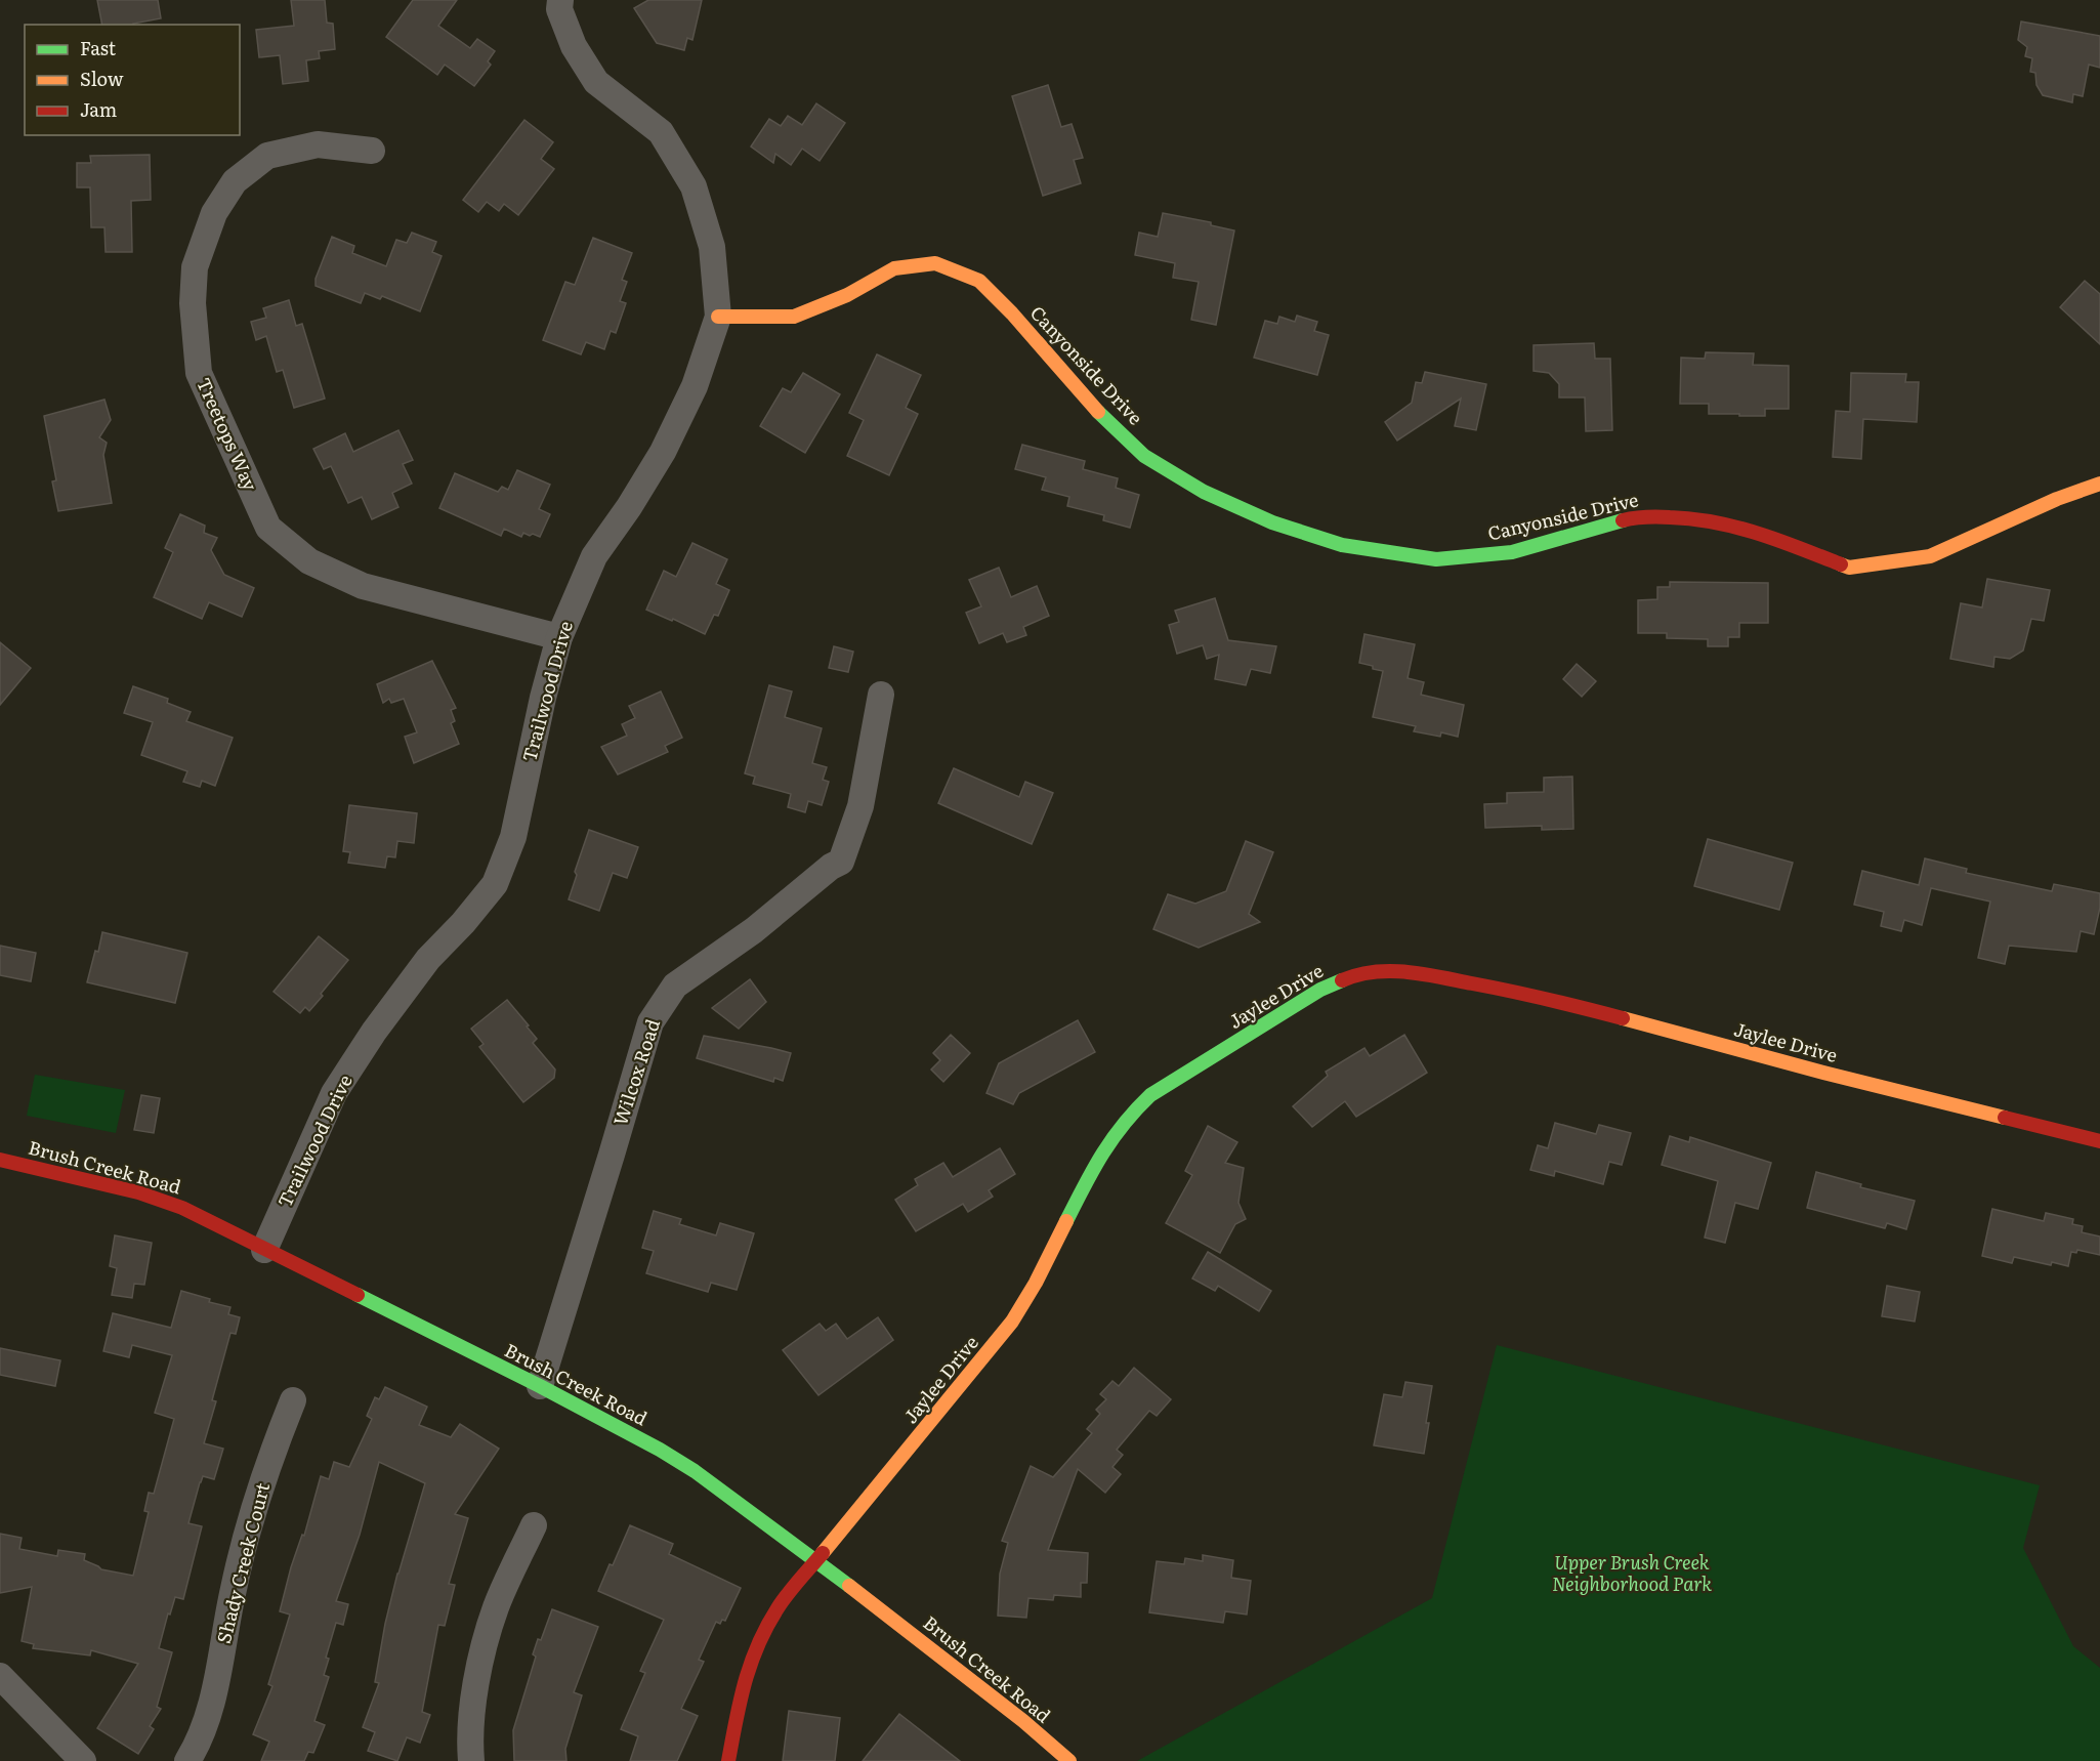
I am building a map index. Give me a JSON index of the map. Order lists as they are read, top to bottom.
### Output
{
  "streets": {
    "street": [
      "Canyonside Drive",
      "Treetops Way",
      "Trailwood Drive",
      "Jaylee Drive",
      "Wilcox Road",
      "Brush Creek Road",
      "Shady Creek Court"
    ]
  },
  "crossings": [
    ["Canyonside Drive", "Trailwood Drive"],
    ["Treetops Way", "Trailwood Drive"],
    ["Trailwood Drive", "Brush Creek Road"],
    ["Jaylee Drive", "Brush Creek Road"],
    ["Wilcox Road", "Brush Creek Road"]
  ],
  "parks": ["Upper Brush Creek Neighborhood Park"],
  "legend": ["Fast", "Slow", "Jam"]
}
